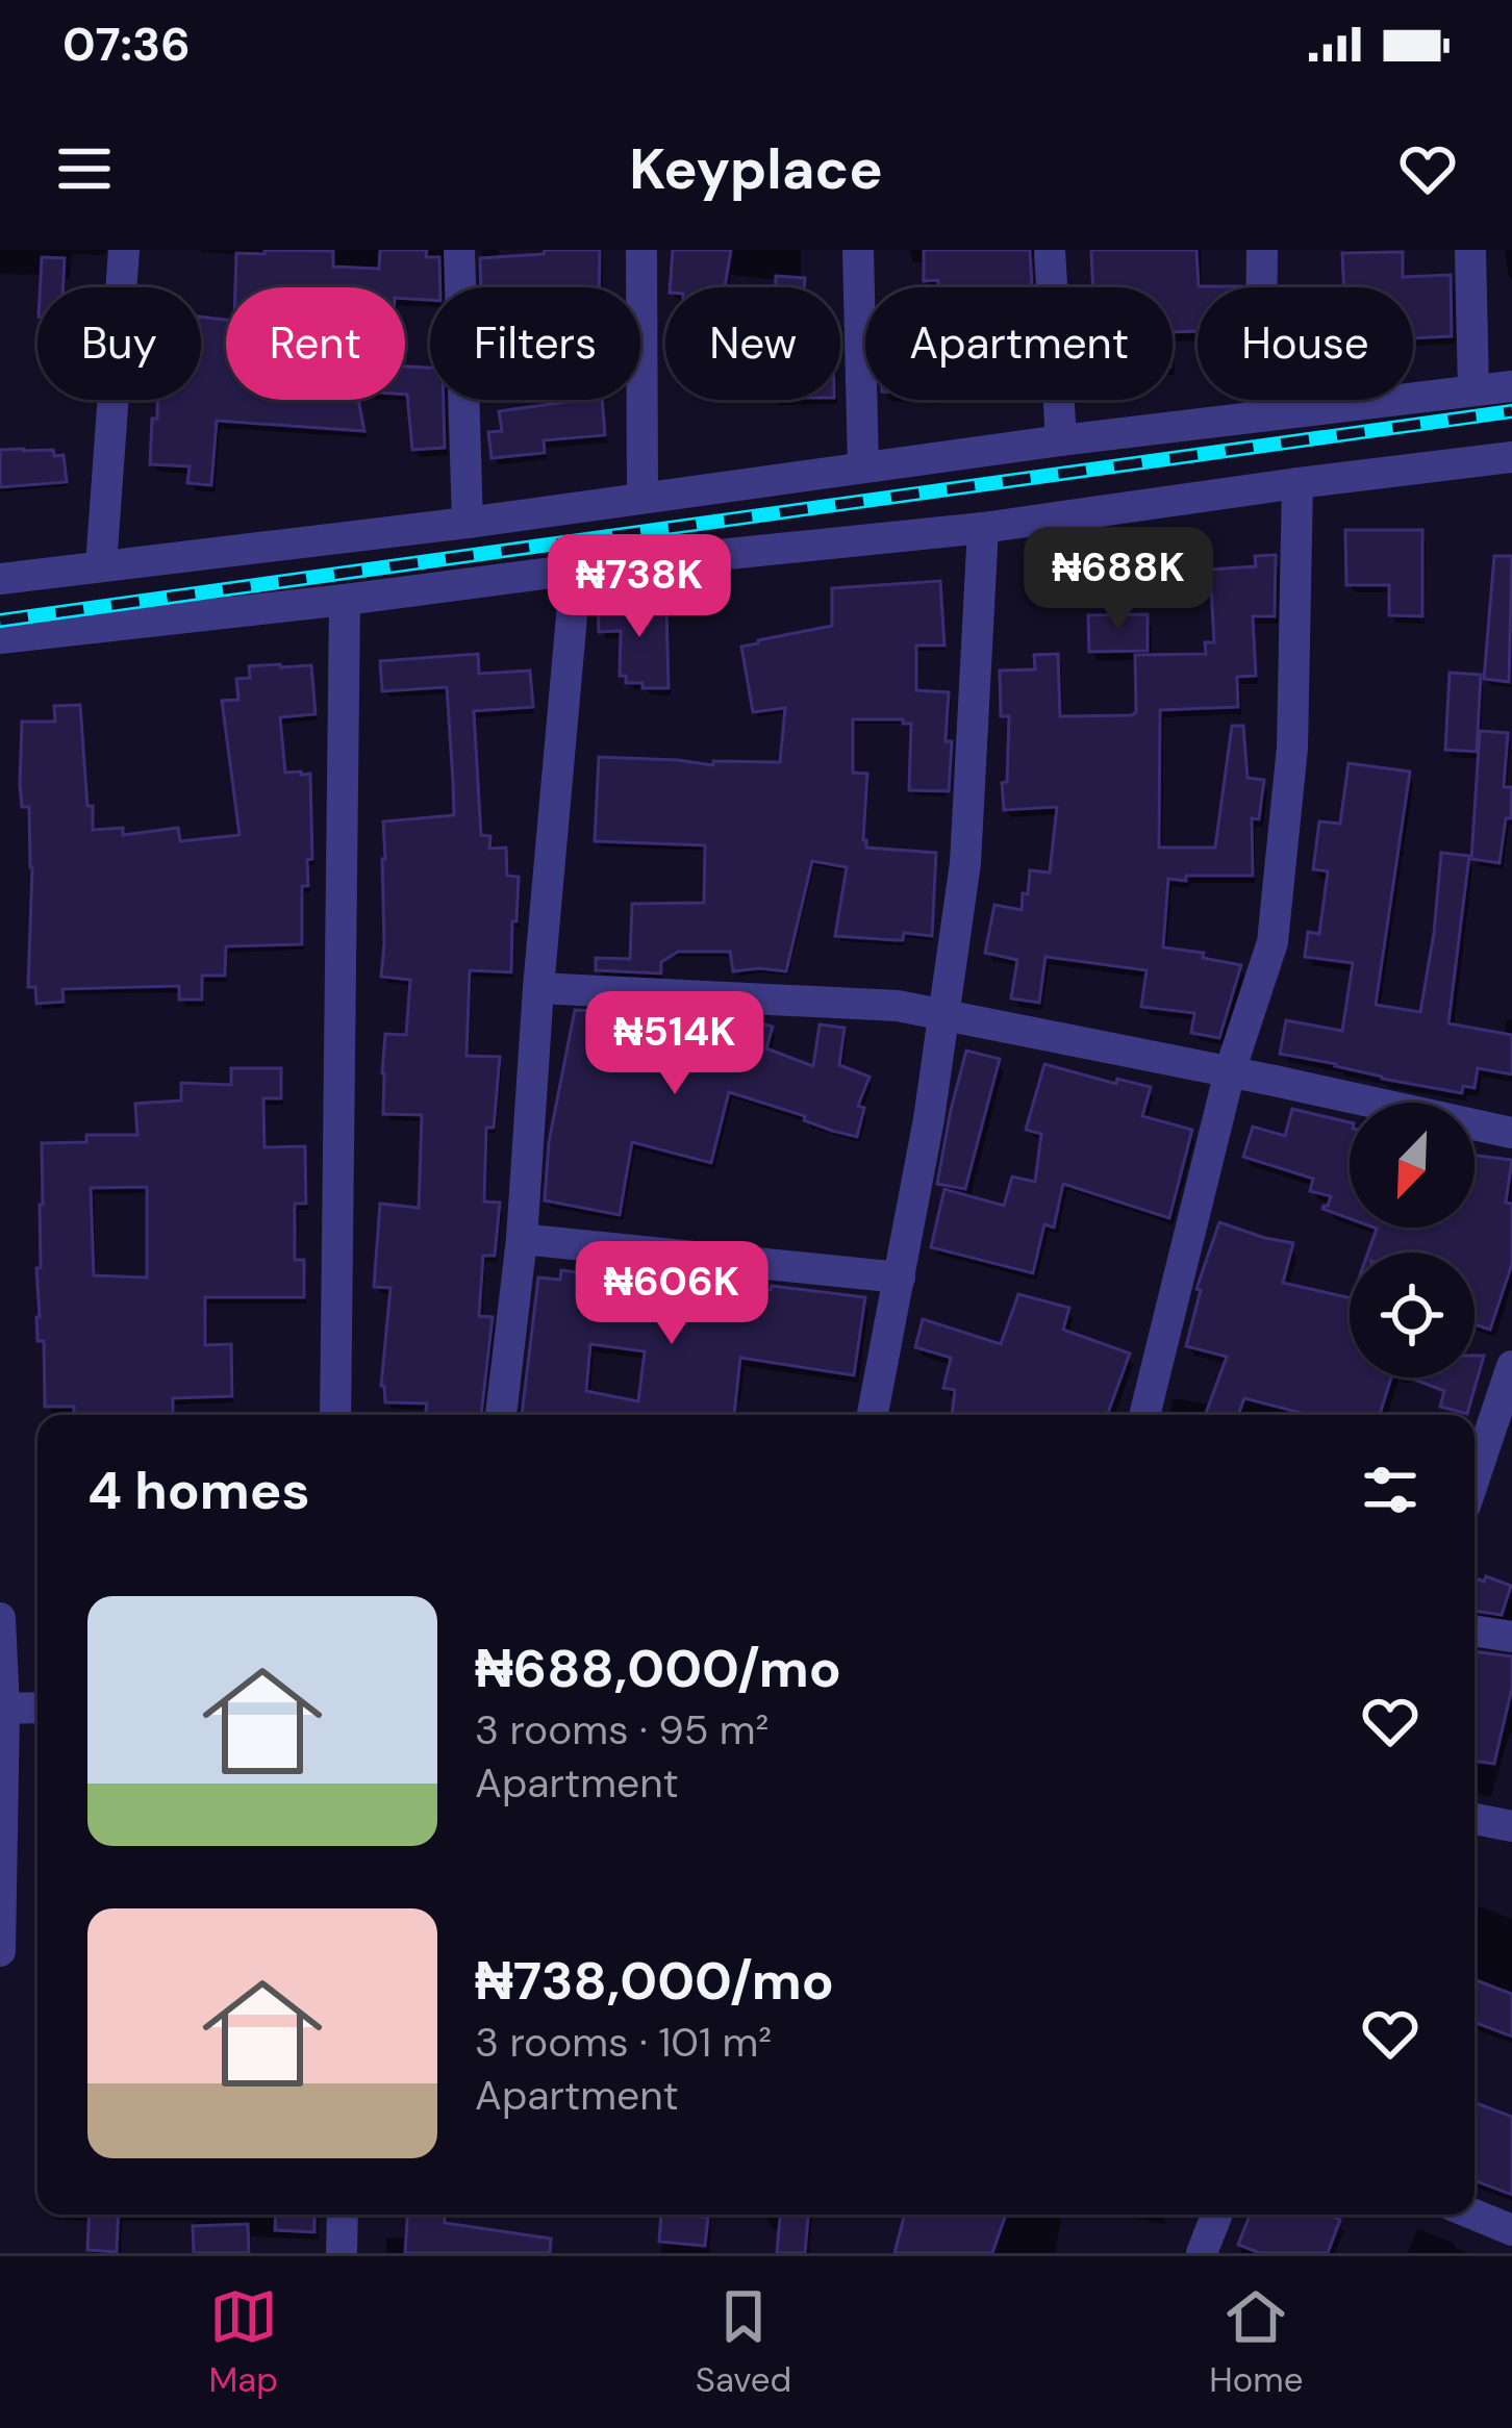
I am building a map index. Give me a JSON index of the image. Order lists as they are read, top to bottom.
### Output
{
  "north": "bottom left",
  "page": {
    "status": "07:36",
    "header": "Keyplace",
    "chip": [
      "Buy",
      "Rent",
      "Filters",
      "New",
      "Apartment",
      "House"
    ],
    "price": [
      "₦688K",
      "₦738K",
      "₦514K",
      "₦606K"
    ],
    "heading": "4 homes",
    "list": [
      {
        "name": "₦688,000/mo",
        "note": "3 rooms · 95 m² · Apartment"
      },
      {
        "name": "₦738,000/mo",
        "note": "3 rooms · 101 m² · Apartment"
      }
    ],
    "tabs": ["Map", "Saved", "Home"]
  }
}
